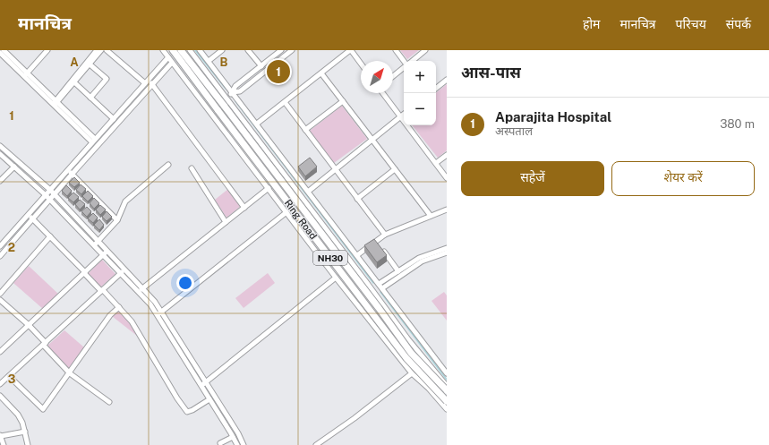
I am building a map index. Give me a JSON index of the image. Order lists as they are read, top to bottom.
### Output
{
  "streets": {
    "highway": ["Ring Road", "NH30"]
  },
  "north": "top right",
  "page": {
    "header": "मानचित्र",
    "nav": [
      "होम",
      "मानचित्र",
      "परिचय",
      "संपर्क"
    ],
    "heading": "आस-पास",
    "pins": "1",
    "map_buttons": ["+", "−"],
    "list": [
      {
        "mark": "1",
        "name": "Aparajita Hospital",
        "note": "अस्पताल",
        "value": "380 m"
      }
    ],
    "buttons": ["सहेजें", "शेयर करें"]
  },
  "grid": {
    "columns": ["A", "B"],
    "rows": ["1", "2", "3"]
  }
}
